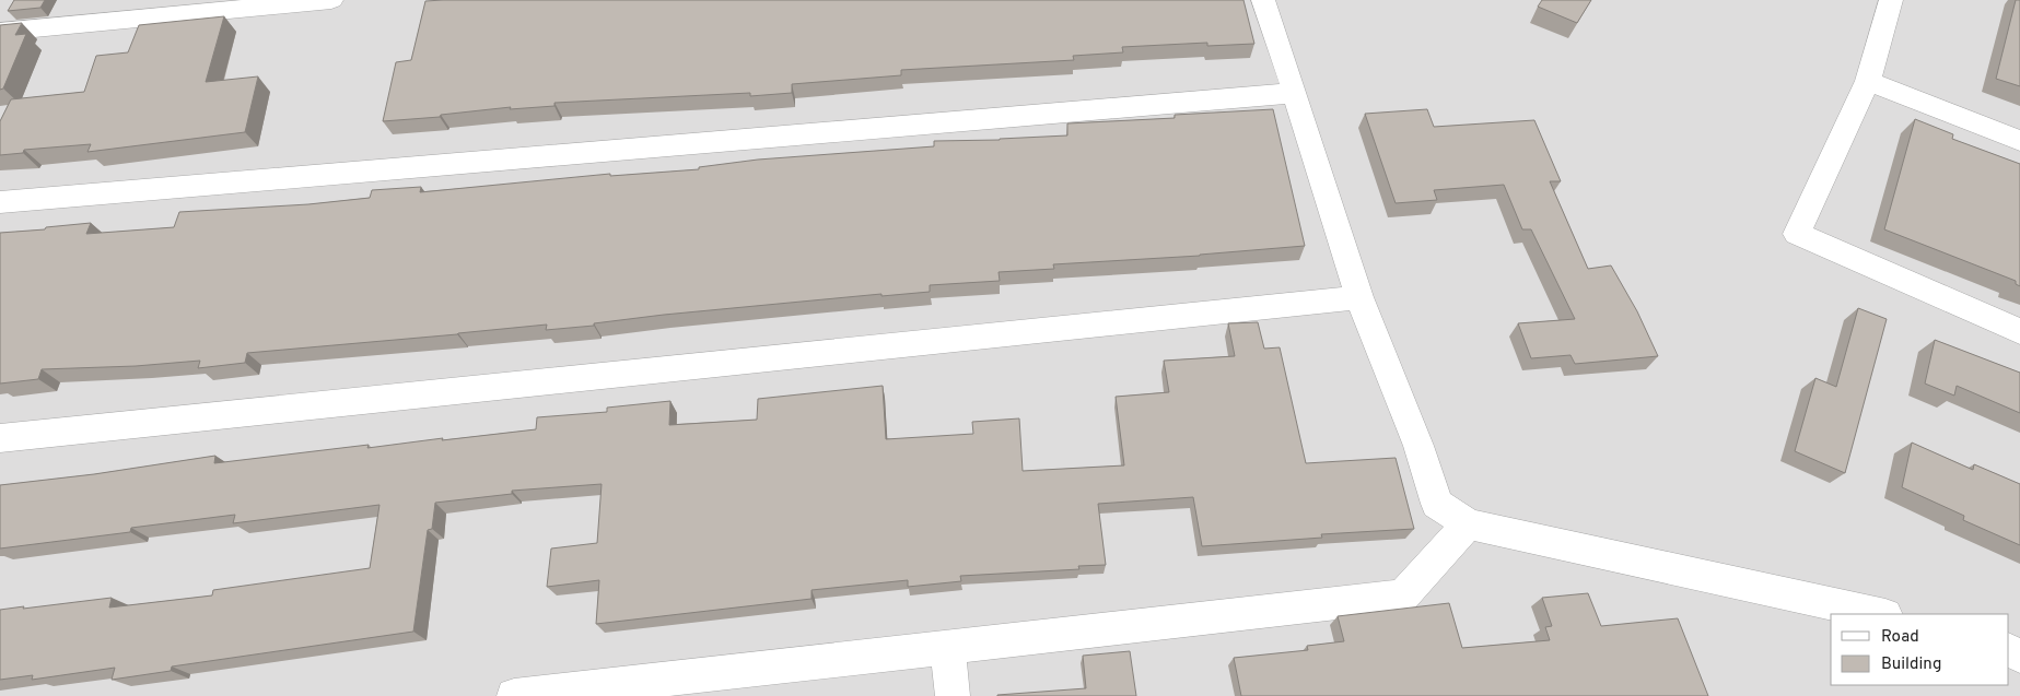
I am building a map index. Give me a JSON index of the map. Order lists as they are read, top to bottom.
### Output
{
  "legend": ["Road", "Building"]
}
